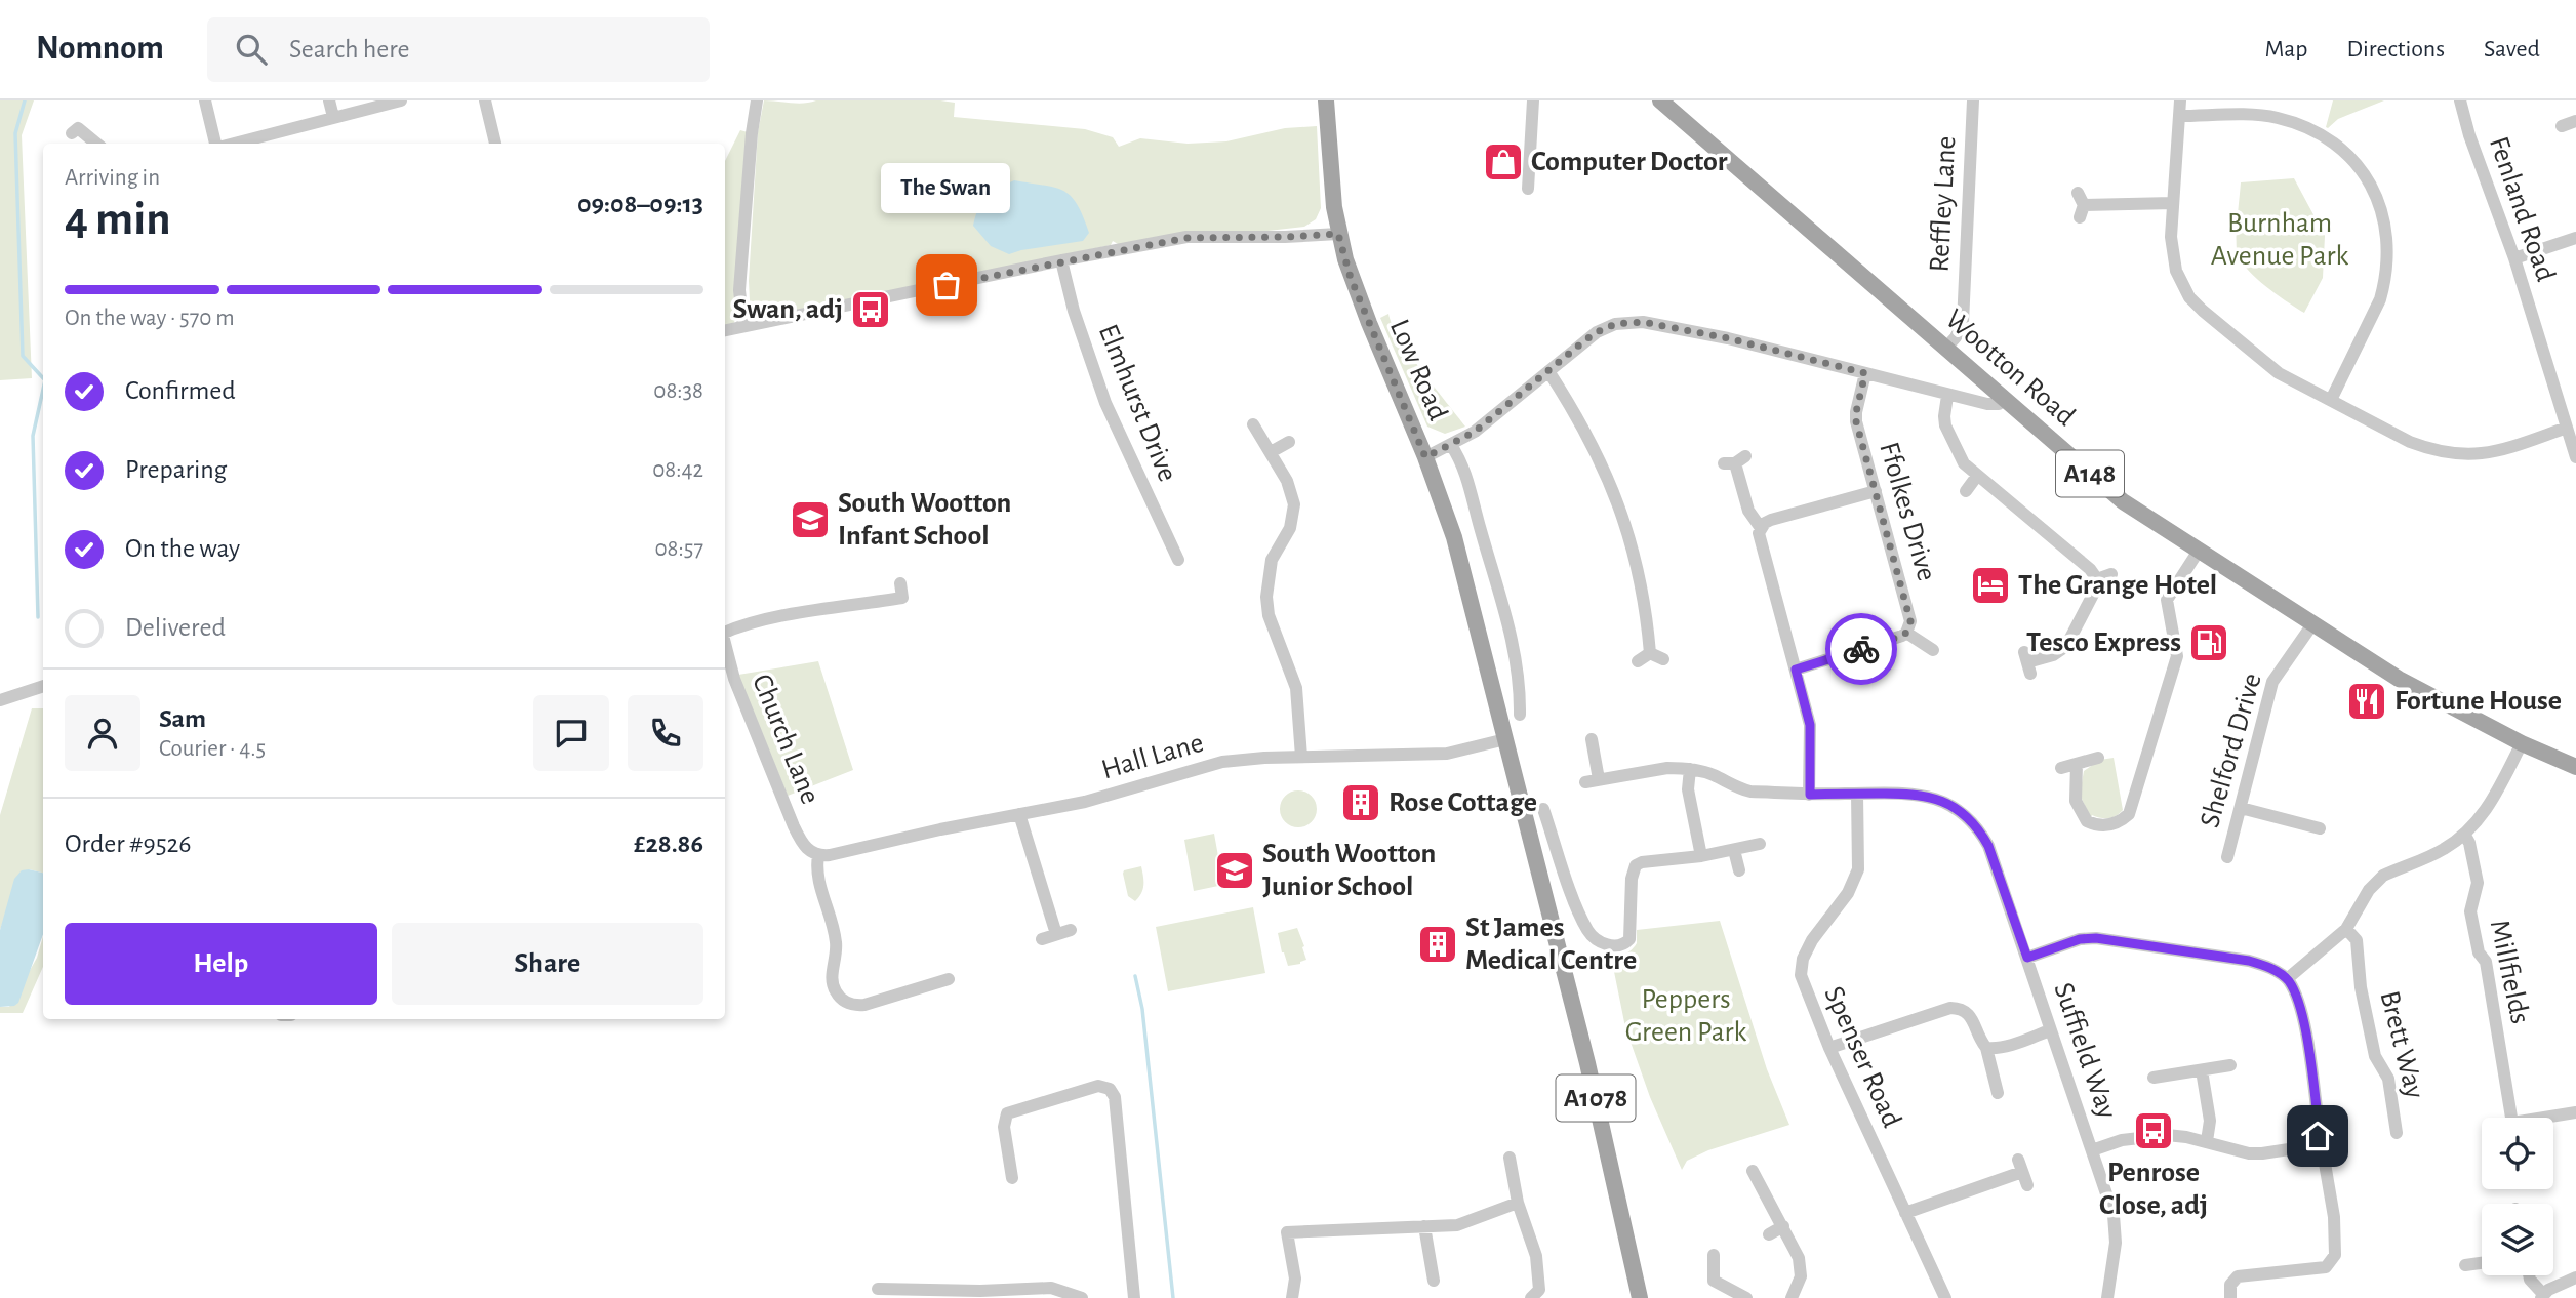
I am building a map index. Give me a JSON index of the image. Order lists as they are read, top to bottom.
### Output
{
  "streets": {
    "main road": [
      "Wootton Road",
      "Low Road",
      "A148",
      "A1078"
    ],
    "street": [
      "Reffley Lane",
      "Fenland Road",
      "Elmhurst Drive",
      "Ffolkes Drive",
      "Church Lane",
      "Shelford Drive",
      "Hall Lane",
      "Millfields",
      "Brett Way",
      "Suffield Way",
      "Spenser Road"
    ]
  },
  "crossings": [
    ["Reffley Lane", "Wootton Road"],
    ["Wootton Road", "Shelford Drive"],
    ["Low Road", "Hall Lane"],
    ["Low Road", "A1078"],
    ["Church Lane", "Hall Lane"],
    ["Hall Lane", "A1078"],
    ["Suffield Way", "Spenser Road"]
  ],
  "parks": ["Burnham Avenue Park", "Peppers Green Park"],
  "places": {
    "shop": ["Computer Doctor"],
    "other": ["The Swan"],
    "bus stop": ["Swan, adj", "Penrose Close, adj"],
    "school or university": ["South Wootton Infant School", "South Wootton Junior School"],
    "hotel": ["The Grange Hotel"],
    "fuel station": ["Tesco Express"],
    "restaurant": ["Fortune House"],
    "building": ["Rose Cottage", "St James Medical Centre"]
  },
  "page": {
    "header": "Nomnom",
    "search": "Search here",
    "nav": ["Map", "Directions", "Saved"],
    "heading": ["4 min", "Arriving in", "09:08–09:13"],
    "panel": [
      "Sam",
      "Courier · 4.5",
      "Order #9526",
      "£28.86"
    ],
    "bubble": "The Swan",
    "bar": "On the way · 570 m",
    "list": [
      ["Confirmed", "08:38"],
      ["Preparing", "08:42"],
      ["On the way", "08:57"],
      "Delivered"
    ],
    "buttons": ["Help", "Share"]
  }
}
